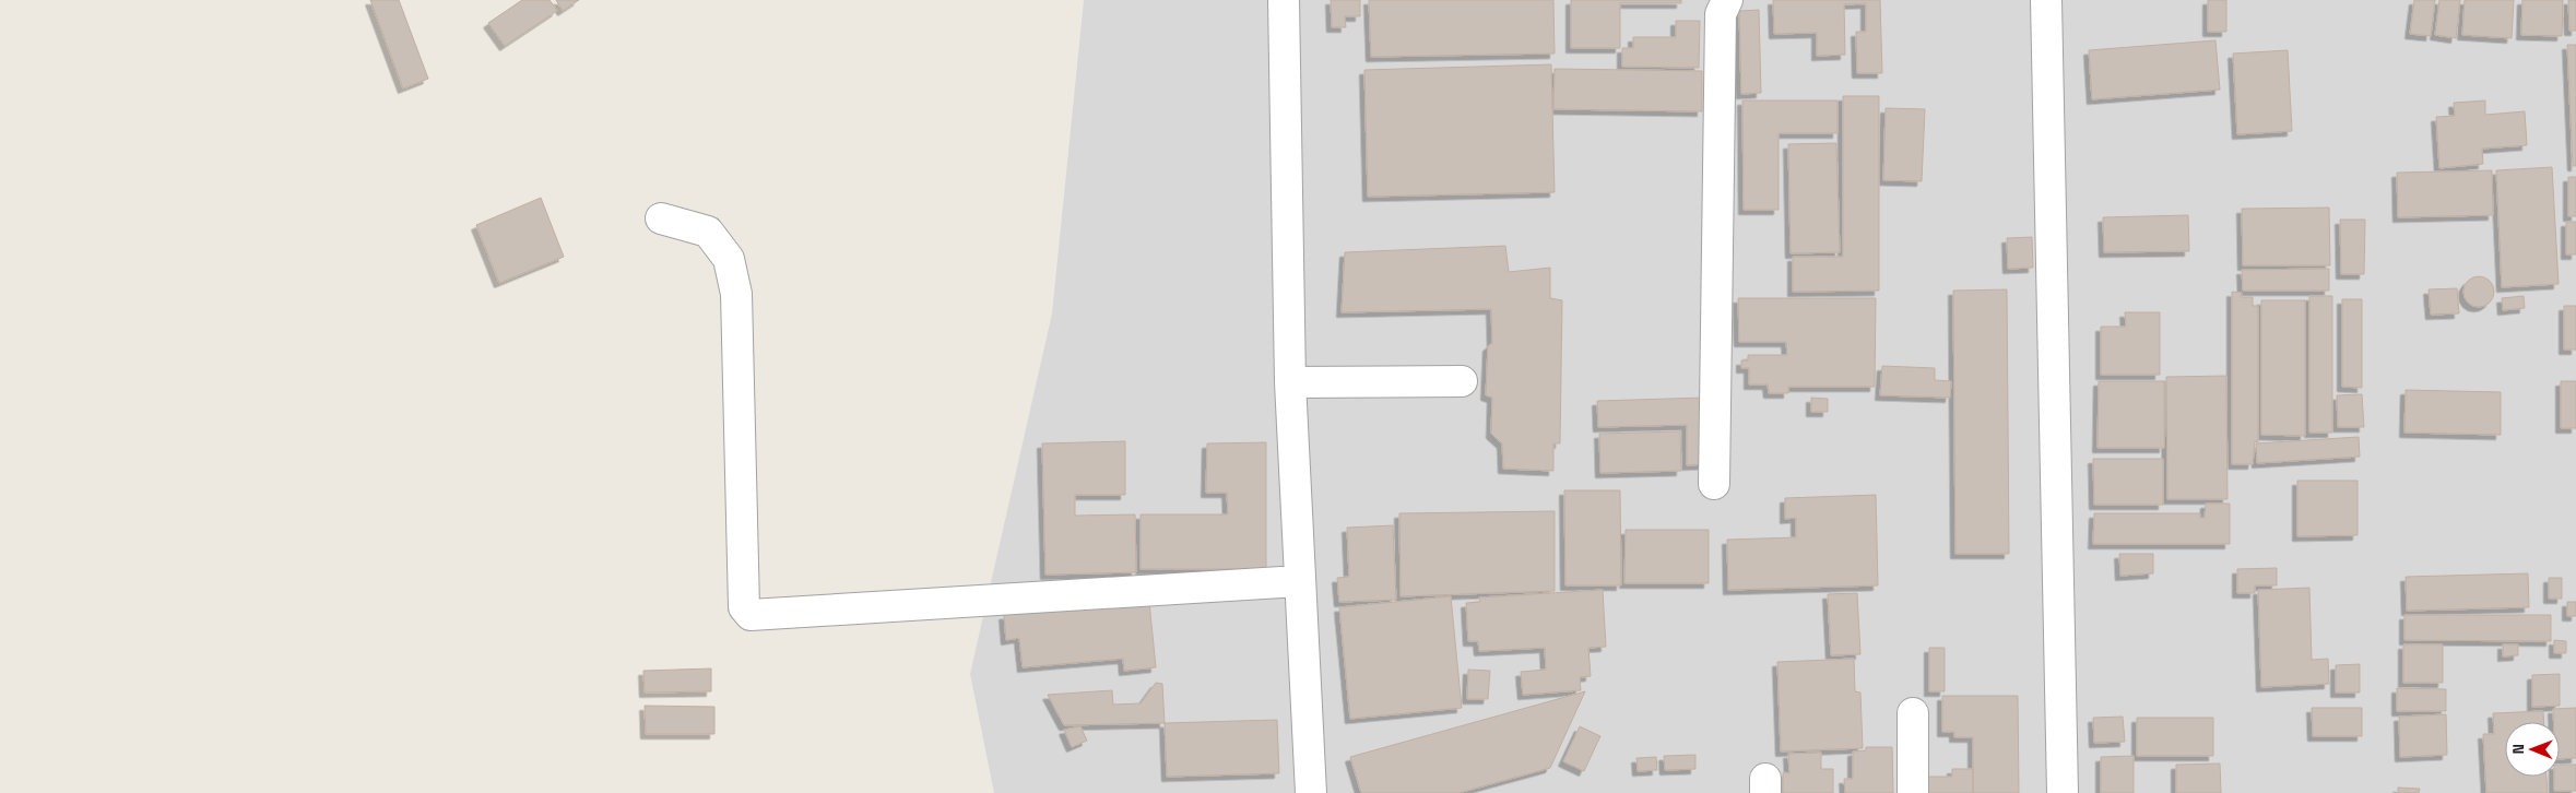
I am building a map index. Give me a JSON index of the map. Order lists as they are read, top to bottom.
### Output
{
  "north": "left"
}
